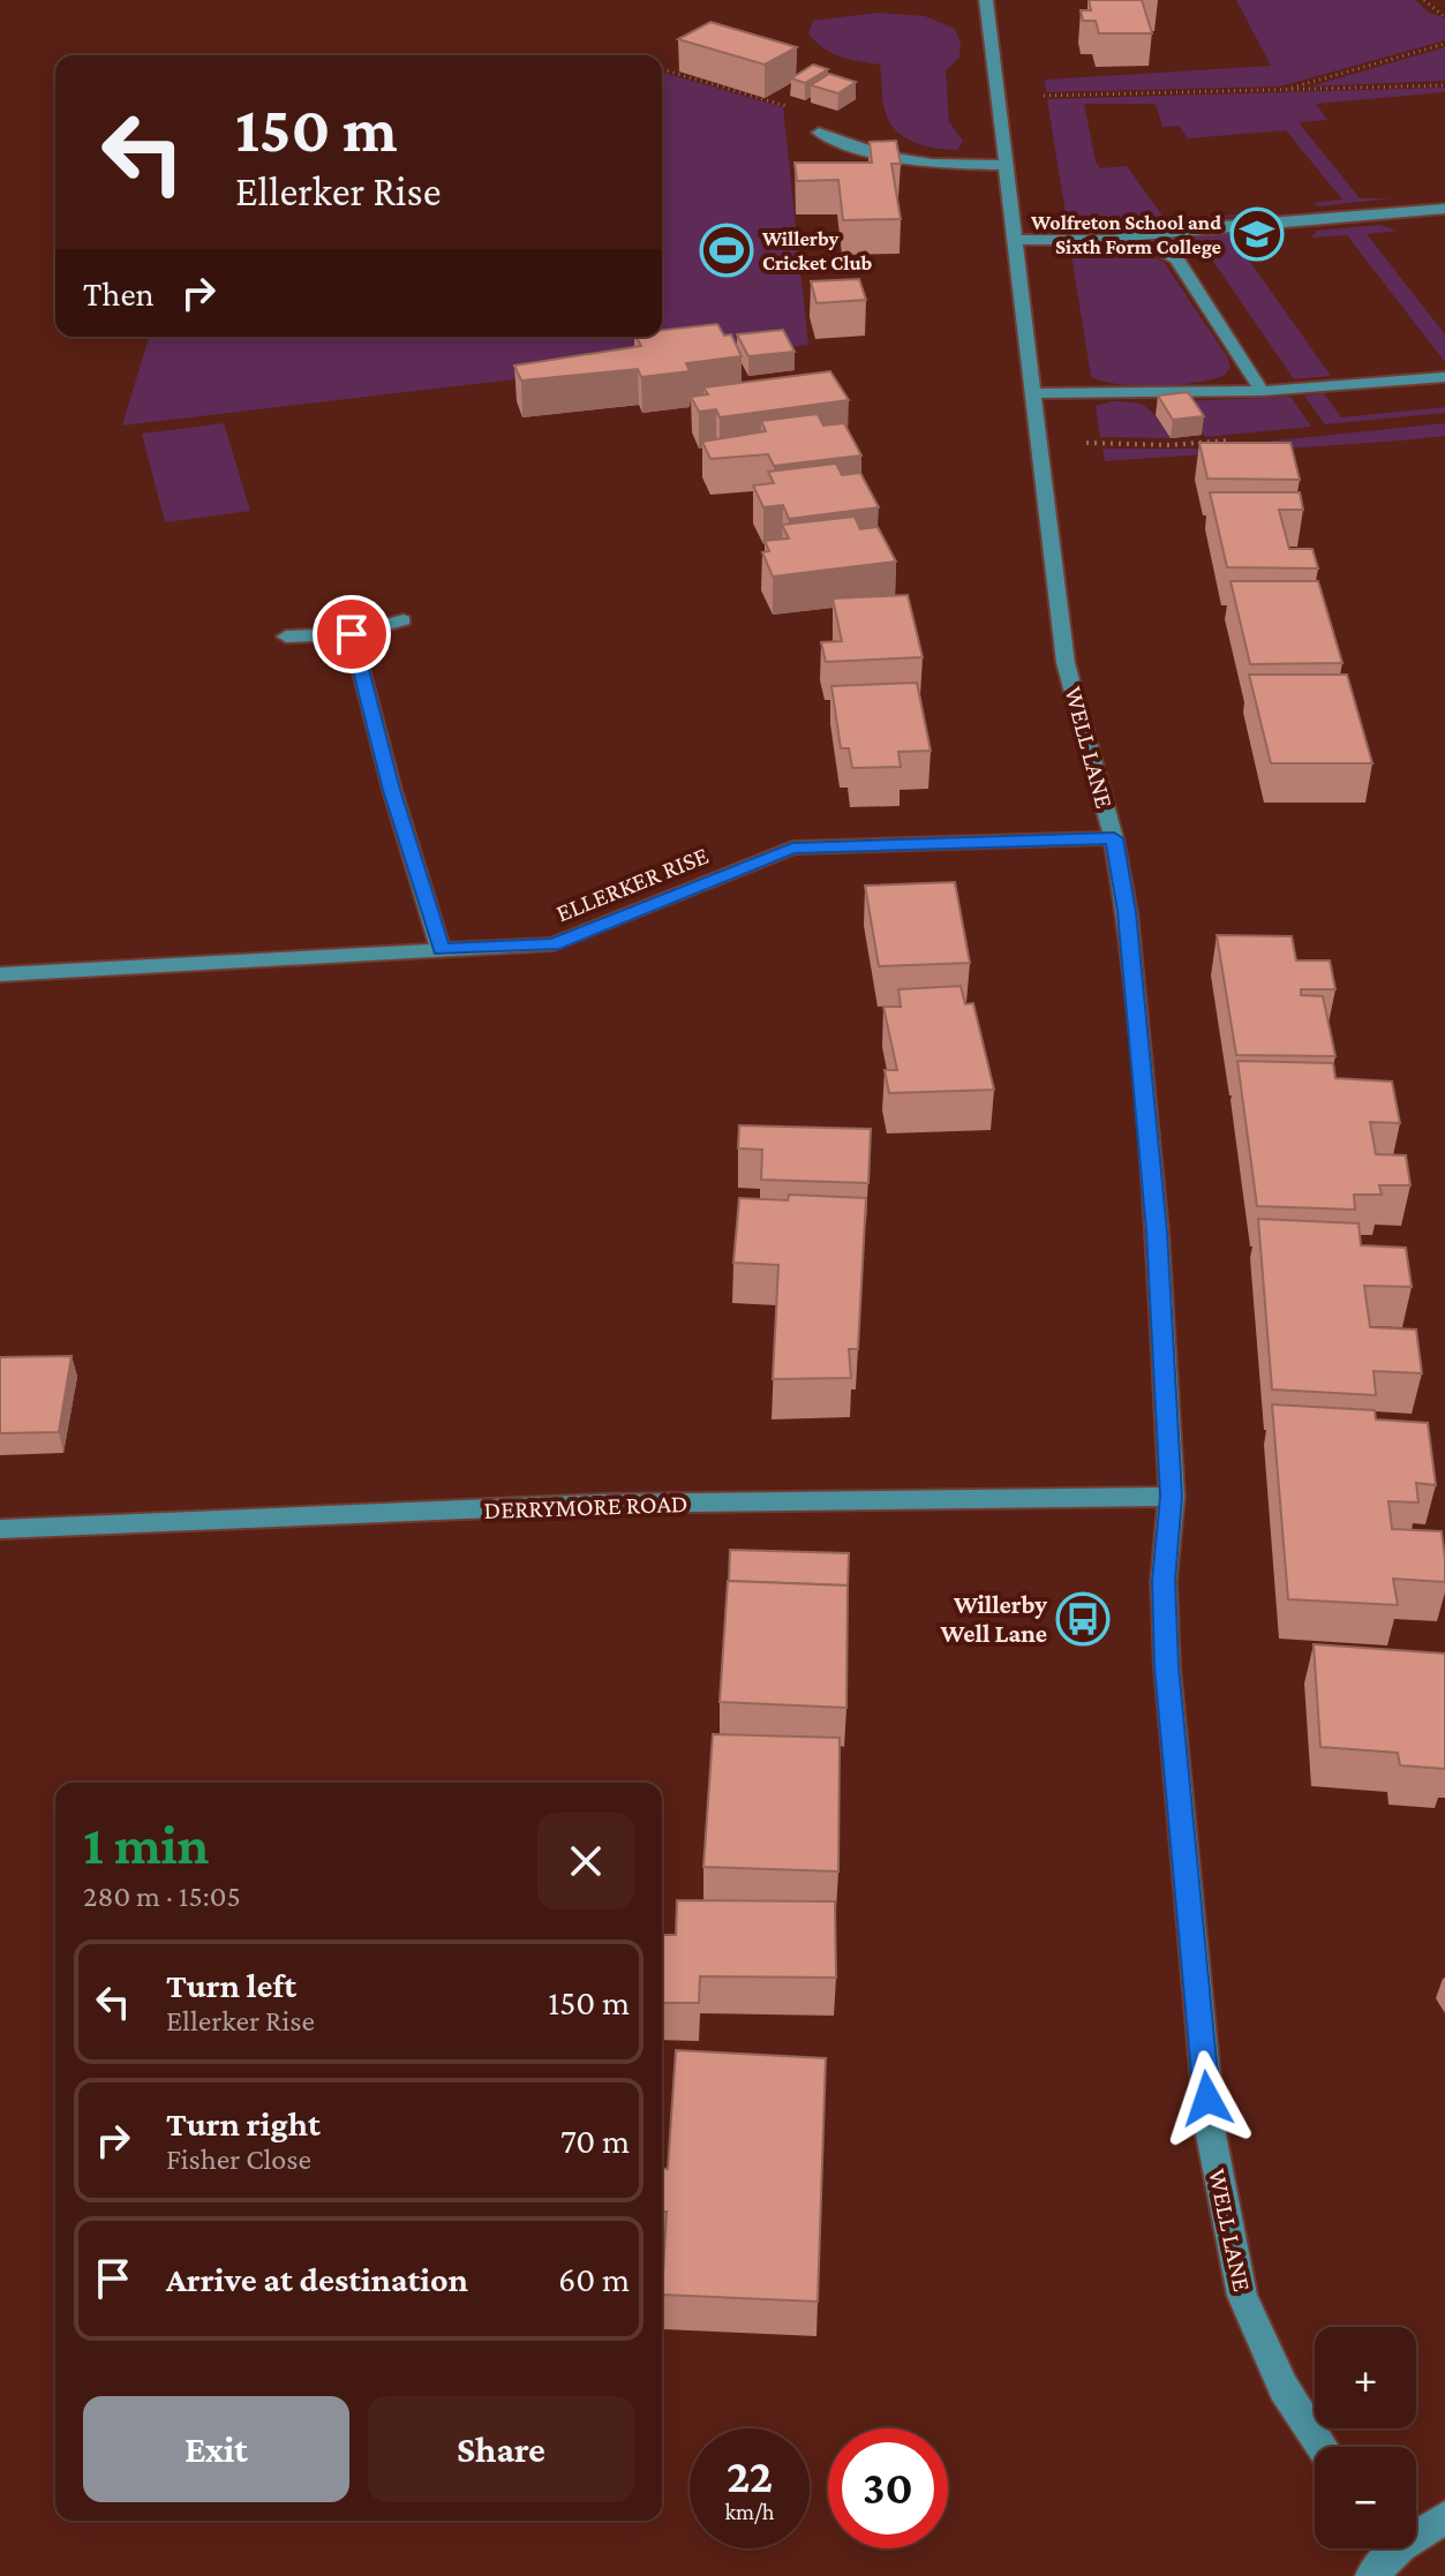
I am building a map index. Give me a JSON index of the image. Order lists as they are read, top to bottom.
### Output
{
  "streets": {
    "street": ["WELL LANE", "ELLERKER RISE", "DERRYMORE ROAD"]
  },
  "crossings": [
    ["WELL LANE", "ELLERKER RISE"],
    ["WELL LANE", "DERRYMORE ROAD"]
  ],
  "places": {
    "school or university": ["Wolfreton School and Sixth Form College"],
    "sports": ["Willerby Cricket Club"],
    "bus stop": ["Willerby Well Lane"]
  },
  "page": {
    "turn": ["150 m", "Ellerker Rise"],
    "then": "Then",
    "heading": ["1 min", "280 m · 15:05"],
    "list": [
      {
        "name": "Turn left",
        "note": "Ellerker Rise",
        "value": "150 m"
      },
      {
        "name": "Turn right",
        "note": "Fisher Close",
        "value": "70 m"
      },
      {
        "name": "Arrive at destination",
        "value": "60 m"
      }
    ],
    "map_buttons": ["+", "−"],
    "buttons": ["Exit", "Share"],
    "speed": "22 km/h",
    "limit": "30"
  }
}
